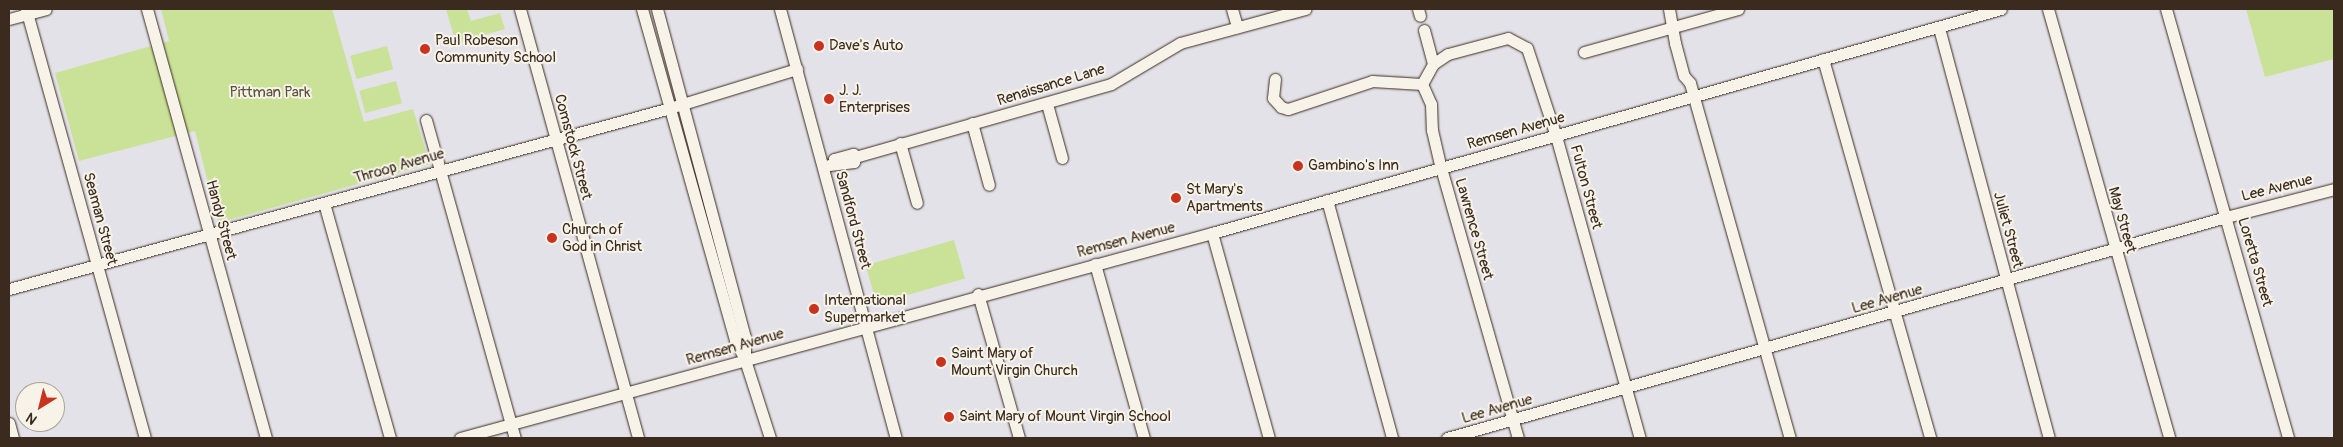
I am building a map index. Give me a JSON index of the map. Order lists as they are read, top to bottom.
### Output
{
  "streets": {
    "street": [
      "Renaissance Lane",
      "Remsen Avenue",
      "Comstock Street",
      "Throop Avenue",
      "Fulton Street",
      "Lee Avenue",
      "Seaman Street",
      "Handy Street",
      "Sandford Street",
      "May Street",
      "Lawrence Street",
      "Juliet Street",
      "Loretta Street"
    ]
  },
  "crossings": [
    ["Renaissance Lane", "Sandford Street"],
    ["Remsen Avenue", "Comstock Street"],
    ["Remsen Avenue", "Fulton Street"],
    ["Remsen Avenue", "Sandford Street"],
    ["Remsen Avenue", "Lawrence Street"],
    ["Remsen Avenue", "Juliet Street"],
    ["Comstock Street", "Throop Avenue"],
    ["Throop Avenue", "Seaman Street"],
    ["Throop Avenue", "Handy Street"],
    ["Throop Avenue", "Sandford Street"],
    ["Fulton Street", "Lee Avenue"],
    ["Lee Avenue", "May Street"],
    ["Lee Avenue", "Lawrence Street"],
    ["Lee Avenue", "Juliet Street"],
    ["Lee Avenue", "Loretta Street"]
  ],
  "parks": ["Pittman Park"],
  "places": [
    "Dave's Auto",
    "Paul Robeson Community School",
    "J. J. Enterprises",
    "Gambino's Inn",
    "St Mary's Apartments",
    "Church of God in Christ",
    "International Supermarket",
    "Saint Mary of Mount Virgin Church",
    "Saint Mary of Mount Virgin School"
  ],
  "north": "bottom left"
}
